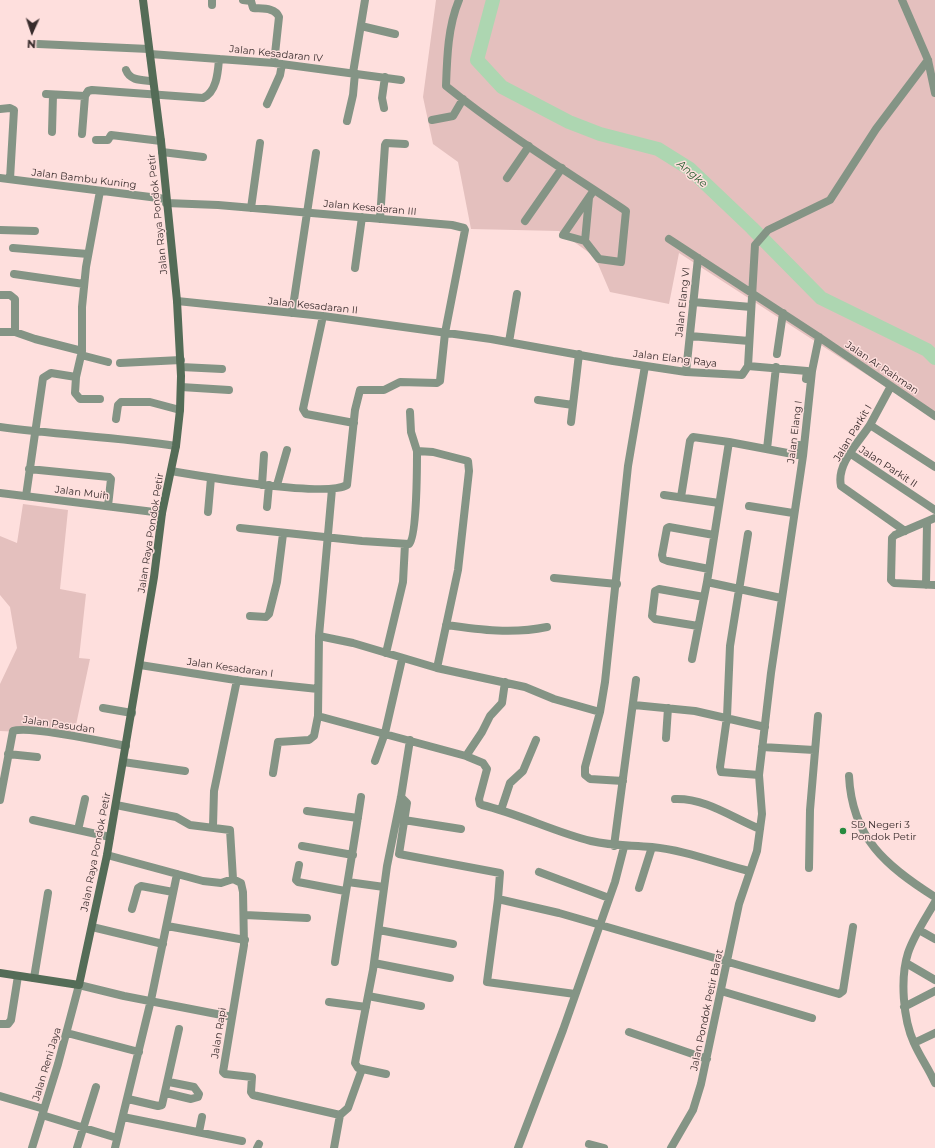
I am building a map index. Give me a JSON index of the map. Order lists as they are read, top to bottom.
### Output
{
  "streets": {
    "main road": ["Jalan Raya Pondok Petir"],
    "street": [
      "Jalan Kesadaran IV",
      "Jalan Bambu Kuning",
      "Jalan Kesadaran III",
      "Jalan Elang VI",
      "Jalan Kesadaran II",
      "Jalan Elang Raya",
      "Jalan Ar Rahman",
      "Jalan Elang I",
      "Jalan Parkit I",
      "Jalan Parkit II",
      "Jalan Muih",
      "Jalan Kesadaran I",
      "Jalan Pasudan",
      "Jalan Pondok Petir Barat",
      "Jalan Rapi",
      "Jalan Reni Jaya"
    ]
  },
  "crossings": [
    ["Jalan Kesadaran IV", "Jalan Raya Pondok Petir"],
    ["Jalan Bambu Kuning", "Jalan Kesadaran III"],
    ["Jalan Bambu Kuning", "Jalan Raya Pondok Petir"],
    ["Jalan Kesadaran III", "Jalan Raya Pondok Petir"],
    ["Jalan Kesadaran III", "Jalan Kesadaran II"],
    ["Jalan Kesadaran III", "Jalan Elang Raya"],
    ["Jalan Raya Pondok Petir", "Jalan Kesadaran II"],
    ["Jalan Raya Pondok Petir", "Jalan Muih"],
    ["Jalan Raya Pondok Petir", "Jalan Kesadaran I"],
    ["Jalan Raya Pondok Petir", "Jalan Pasudan"],
    ["Jalan Raya Pondok Petir", "Jalan Reni Jaya"],
    ["Jalan Elang VI", "Jalan Elang Raya"],
    ["Jalan Kesadaran II", "Jalan Elang Raya"],
    ["Jalan Ar Rahman", "Jalan Elang I"],
    ["Jalan Ar Rahman", "Jalan Parkit I"],
    ["Jalan Elang I", "Jalan Pondok Petir Barat"],
    ["Jalan Parkit I", "Jalan Parkit II"]
  ],
  "water": ["Angke"],
  "places": ["SD Negeri 3 Pondok Petir"],
  "north": "bottom"
}
